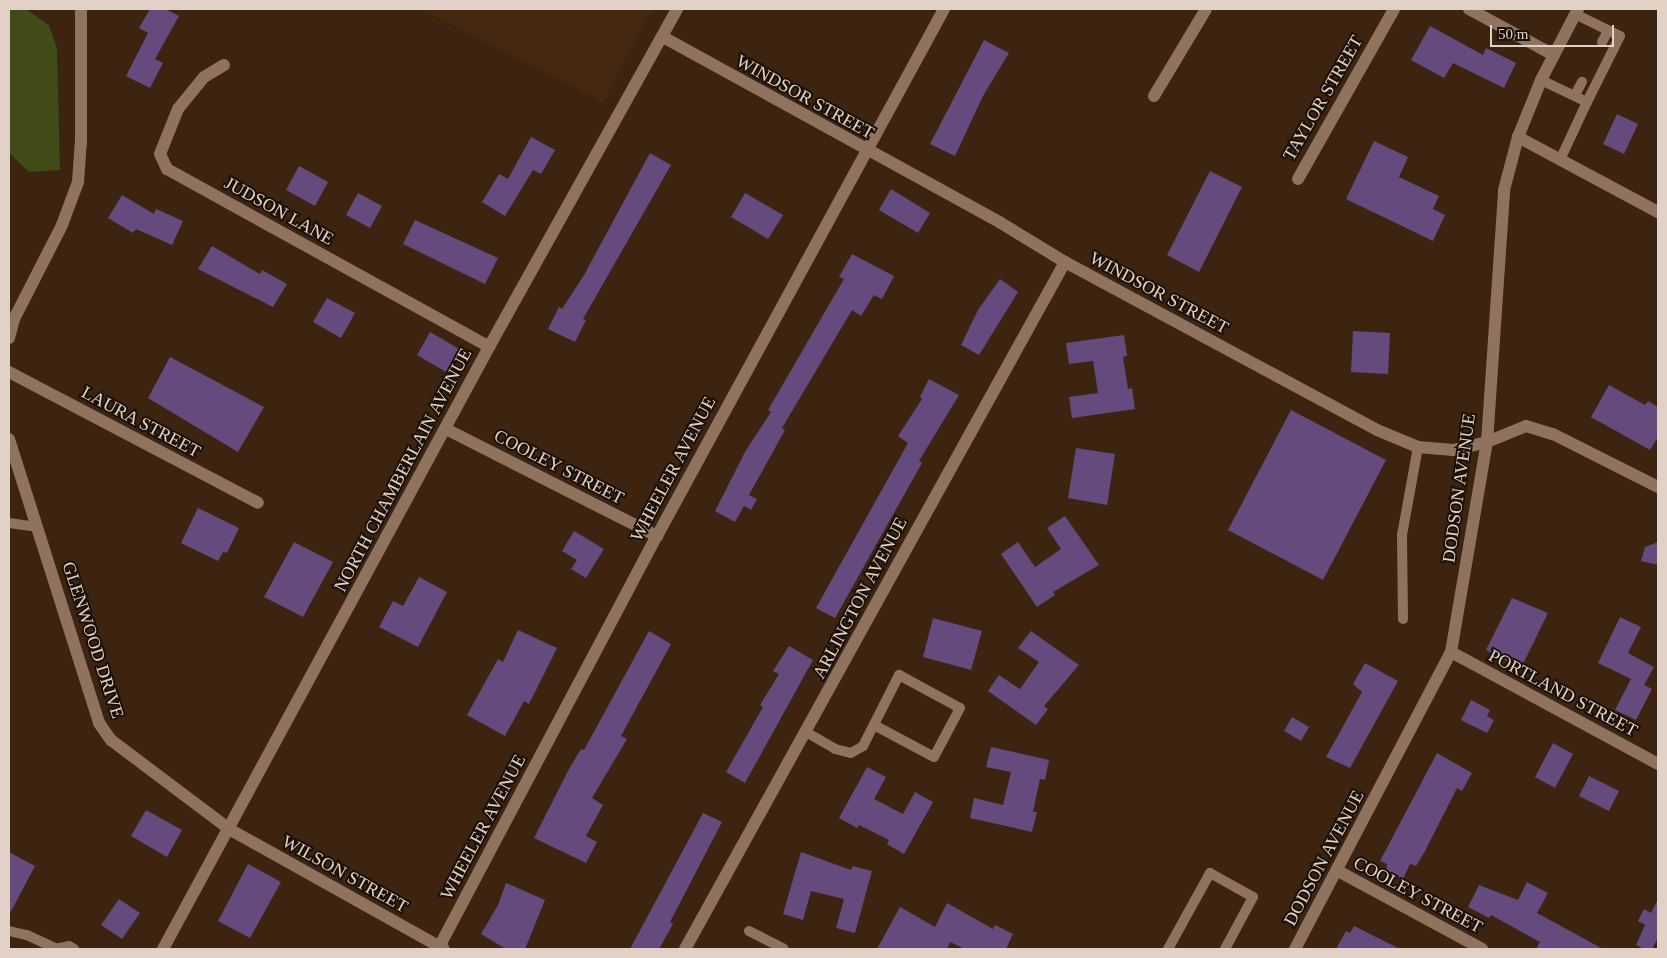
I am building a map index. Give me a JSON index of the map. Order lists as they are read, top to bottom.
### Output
{
  "streets": {
    "street": [
      "WINDSOR STREET",
      "TAYLOR STREET",
      "JUDSON LANE",
      "LAURA STREET",
      "COOLEY STREET",
      "WHEELER AVENUE",
      "NORTH CHAMBERLAIN AVENUE",
      "DODSON AVENUE",
      "ARLINGTON AVENUE",
      "GLENWOOD DRIVE",
      "PORTLAND STREET",
      "WILSON STREET"
    ]
  },
  "crossings": [
    ["WINDSOR STREET", "WHEELER AVENUE"],
    ["WINDSOR STREET", "NORTH CHAMBERLAIN AVENUE"],
    ["WINDSOR STREET", "DODSON AVENUE"],
    ["WINDSOR STREET", "ARLINGTON AVENUE"],
    ["JUDSON LANE", "NORTH CHAMBERLAIN AVENUE"],
    ["COOLEY STREET", "WHEELER AVENUE"],
    ["COOLEY STREET", "NORTH CHAMBERLAIN AVENUE"],
    ["COOLEY STREET", "DODSON AVENUE"],
    ["WHEELER AVENUE", "WILSON STREET"],
    ["NORTH CHAMBERLAIN AVENUE", "GLENWOOD DRIVE"],
    ["NORTH CHAMBERLAIN AVENUE", "WILSON STREET"],
    ["DODSON AVENUE", "PORTLAND STREET"],
    ["GLENWOOD DRIVE", "WILSON STREET"]
  ],
  "scale_bar": "50 m"
}
